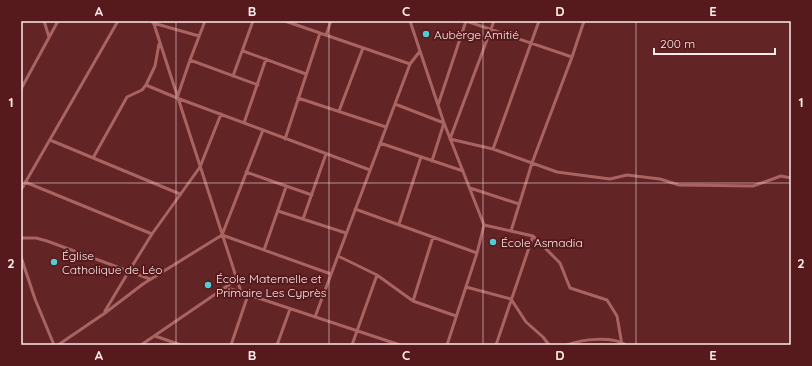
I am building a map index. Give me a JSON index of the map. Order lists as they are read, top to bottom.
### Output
{
  "places": [
    "Aubèrge Amitié",
    "École Asmadia",
    "Église Catholique de Léo",
    "École Maternelle et Primaire Les Cyprès"
  ],
  "scale_bar": "200 m",
  "grid": {
    "columns": [
      "A",
      "B",
      "C",
      "D",
      "E"
    ],
    "rows": ["1", "2"]
  }
}
